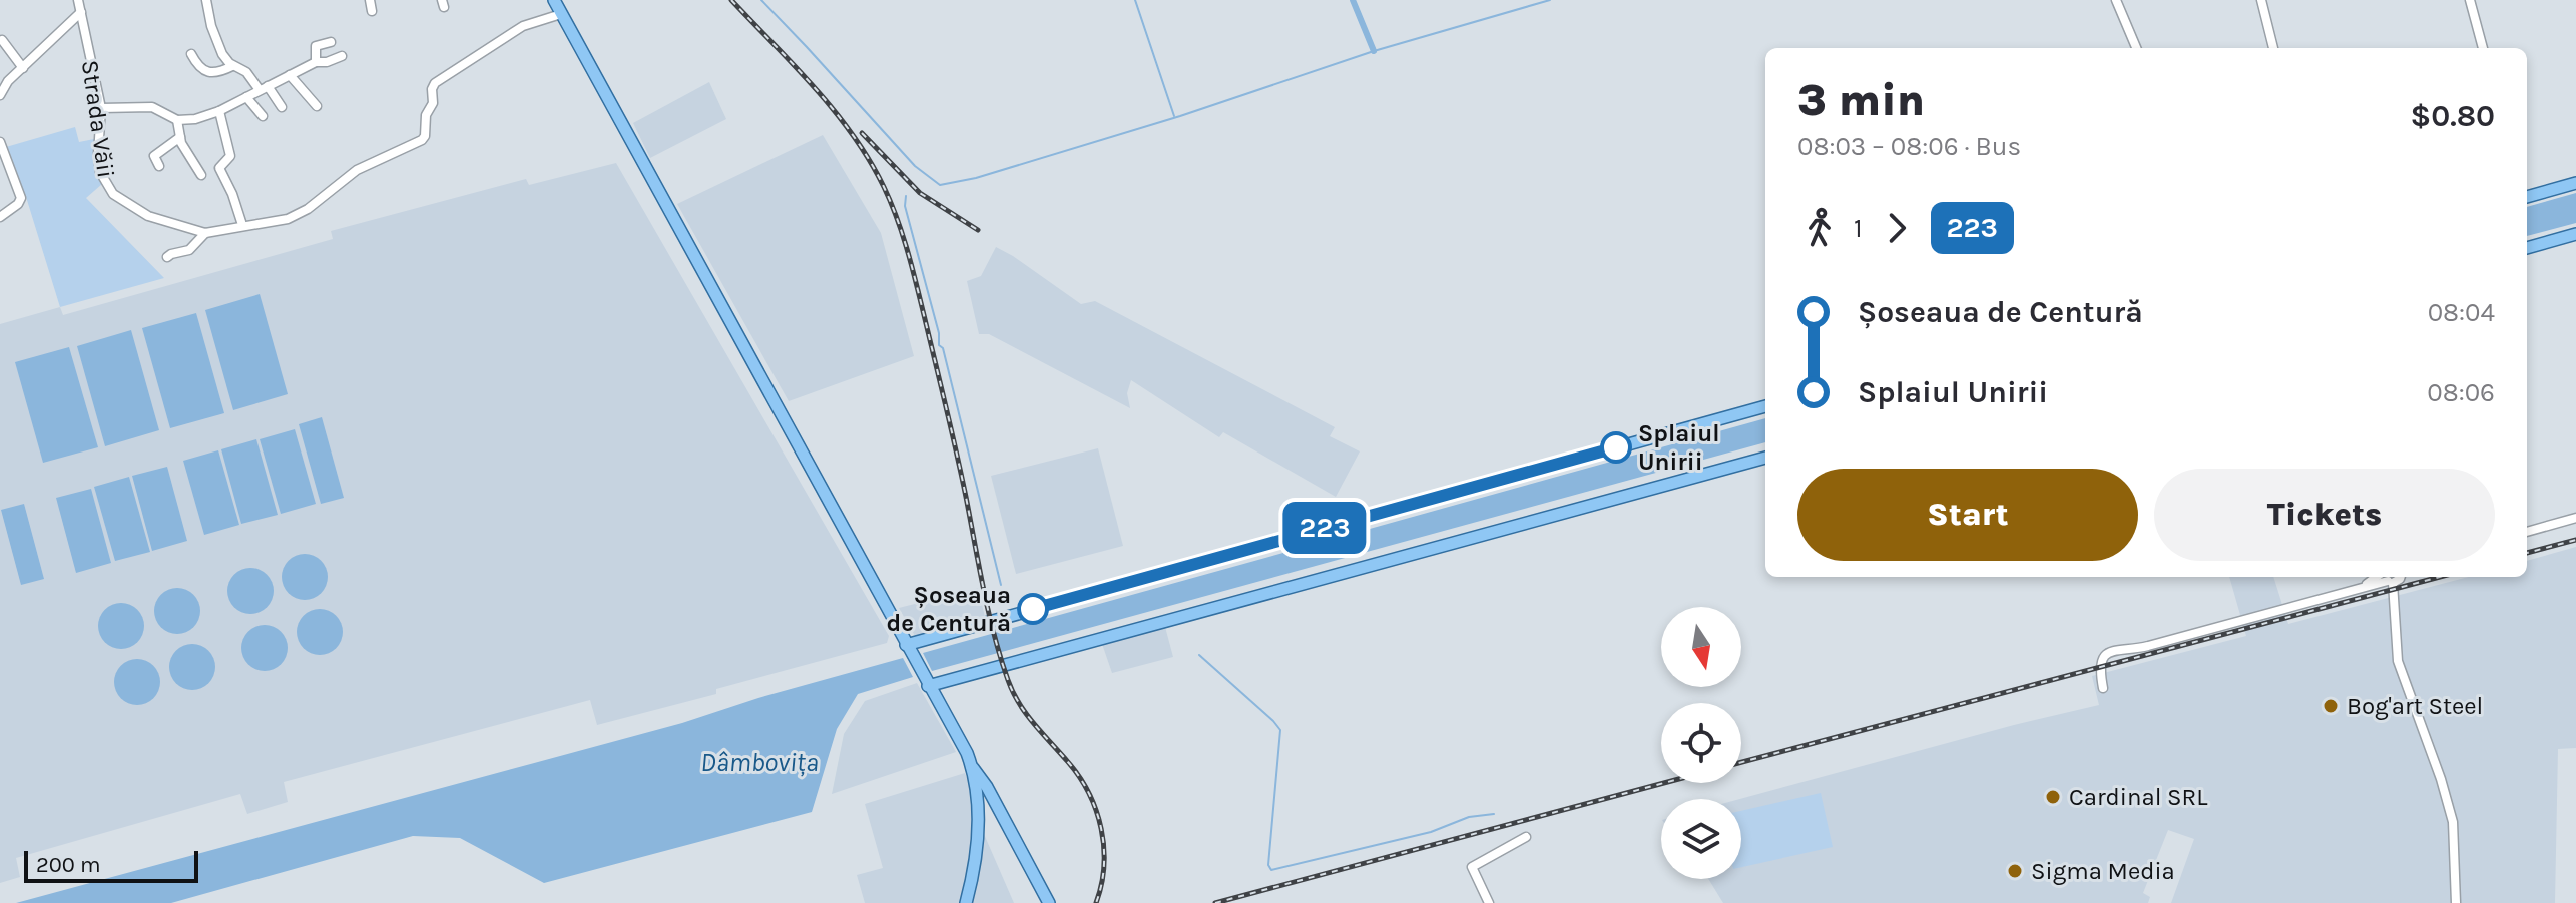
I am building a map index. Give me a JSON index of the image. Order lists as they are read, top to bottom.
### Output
{
  "streets": {
    "street": ["Strada Văii"]
  },
  "water": ["Dâmbovița"],
  "places": [
    "Splaiul Unirii",
    "Șoseaua de Centură",
    "Bog'art Steel",
    "Cardinal SRL",
    "Sigma Media"
  ],
  "lines": ["bus line 223"],
  "scale_bar": "200 m",
  "north": "bottom",
  "page": {
    "on_map": "223",
    "heading": ["3 min", "08:03 – 08:06 · Bus", "$0.80"],
    "legs": ["1", "223"],
    "list": [
      {
        "name": "Șoseaua de Centură",
        "value": "08:04"
      },
      {
        "name": "Splaiul Unirii",
        "value": "08:06"
      }
    ],
    "buttons": ["Start", "Tickets"],
    "scale": "200 m"
  }
}
